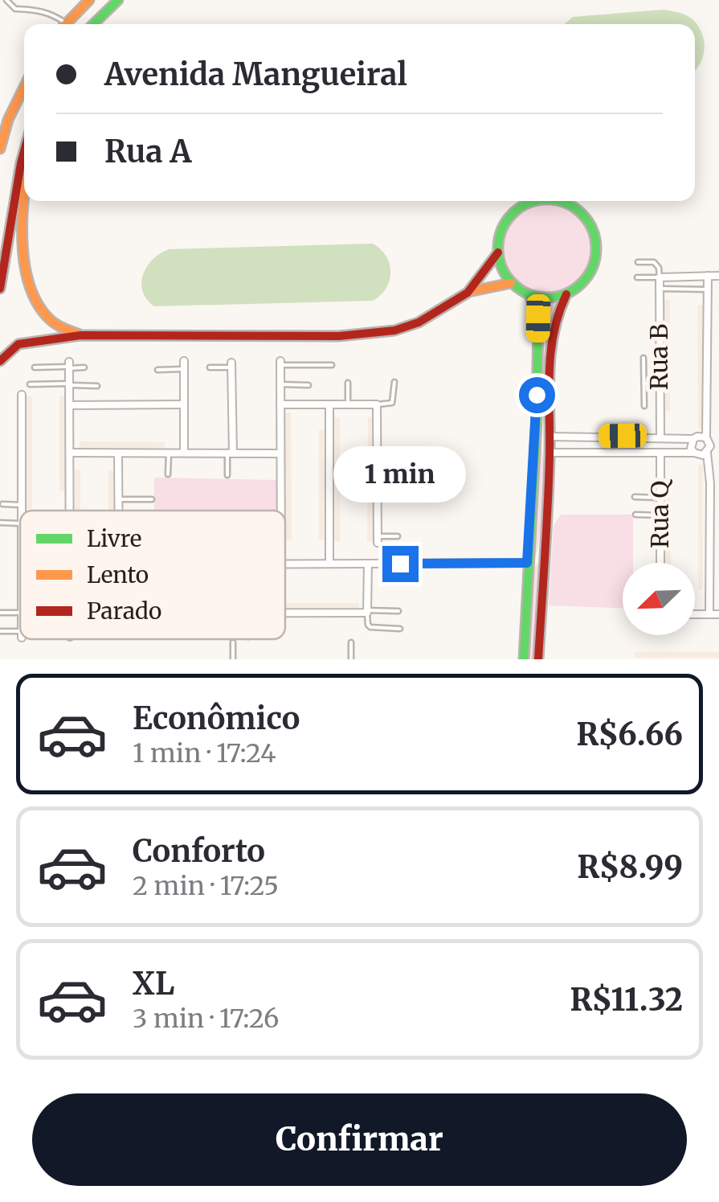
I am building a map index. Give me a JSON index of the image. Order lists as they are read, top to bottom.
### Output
{
  "streets": {
    "street": ["Rua B", "Rua Q"]
  },
  "legend": ["Livre", "Lento", "Parado"],
  "north": "bottom left",
  "page": {
    "banner": ["Avenida Mangueiral", "Rua A"],
    "bubble": "1 min",
    "list": [
      {
        "name": "Econômico",
        "note": "1 min · 17:24",
        "value": "R$6.66"
      },
      {
        "name": "Conforto",
        "note": "2 min · 17:25",
        "value": "R$8.99"
      },
      {
        "name": "XL",
        "note": "3 min · 17:26",
        "value": "R$11.32"
      }
    ],
    "buttons": "Confirmar"
  }
}
